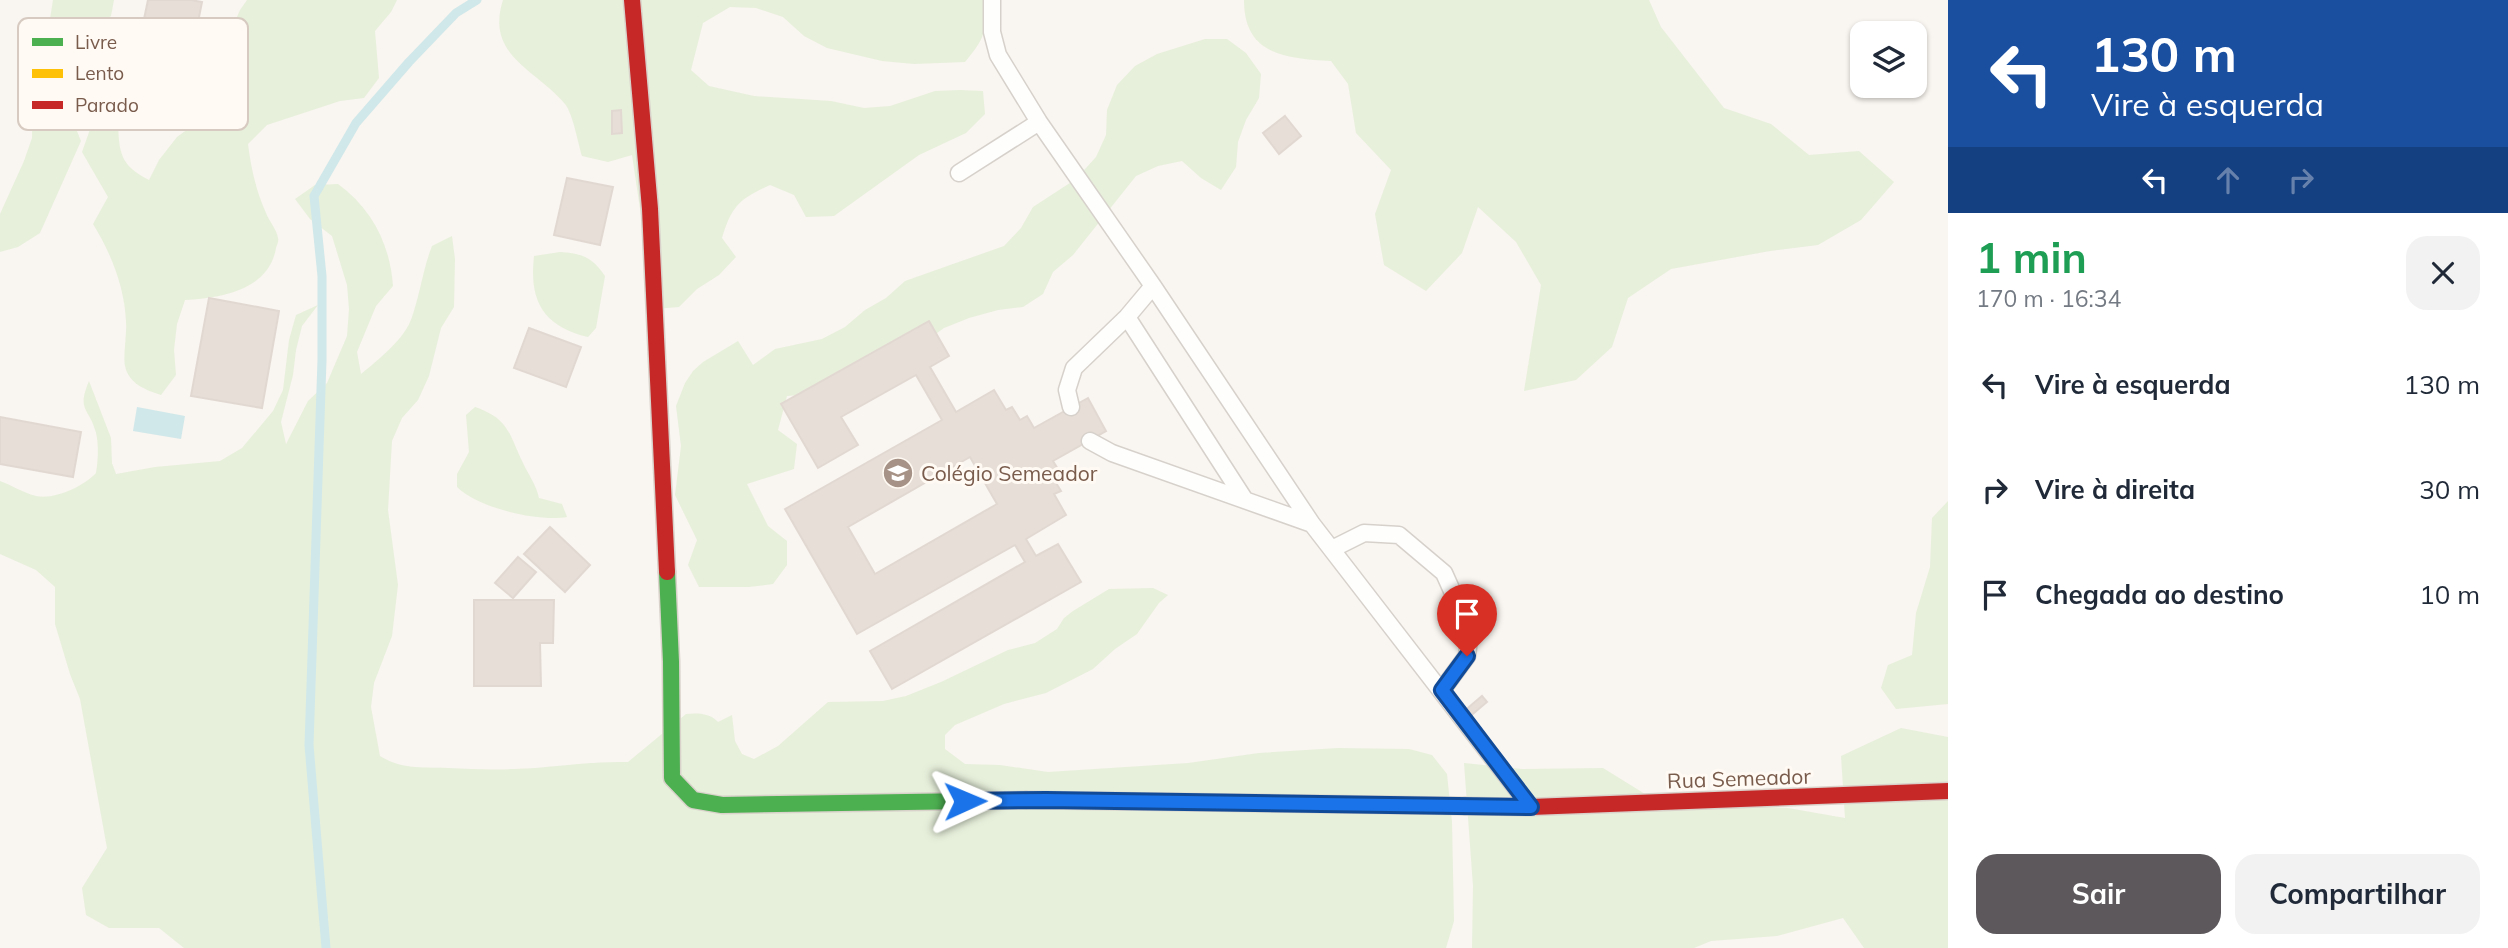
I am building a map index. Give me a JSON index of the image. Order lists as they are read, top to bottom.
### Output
{
  "streets": {
    "street": ["Rua Semeador"]
  },
  "places": {
    "school or university": ["Colégio Semeador"]
  },
  "legend": ["Livre", "Lento", "Parado"],
  "page": {
    "turn": ["130 m", "Vire à esquerda"],
    "heading": ["1 min", "170 m · 16:34"],
    "list": [
      {
        "name": "Vire à esquerda",
        "value": "130 m"
      },
      {
        "name": "Vire à direita",
        "value": "30 m"
      },
      {
        "name": "Chegada ao destino",
        "value": "10 m"
      }
    ],
    "buttons": ["Sair", "Compartilhar"]
  }
}
